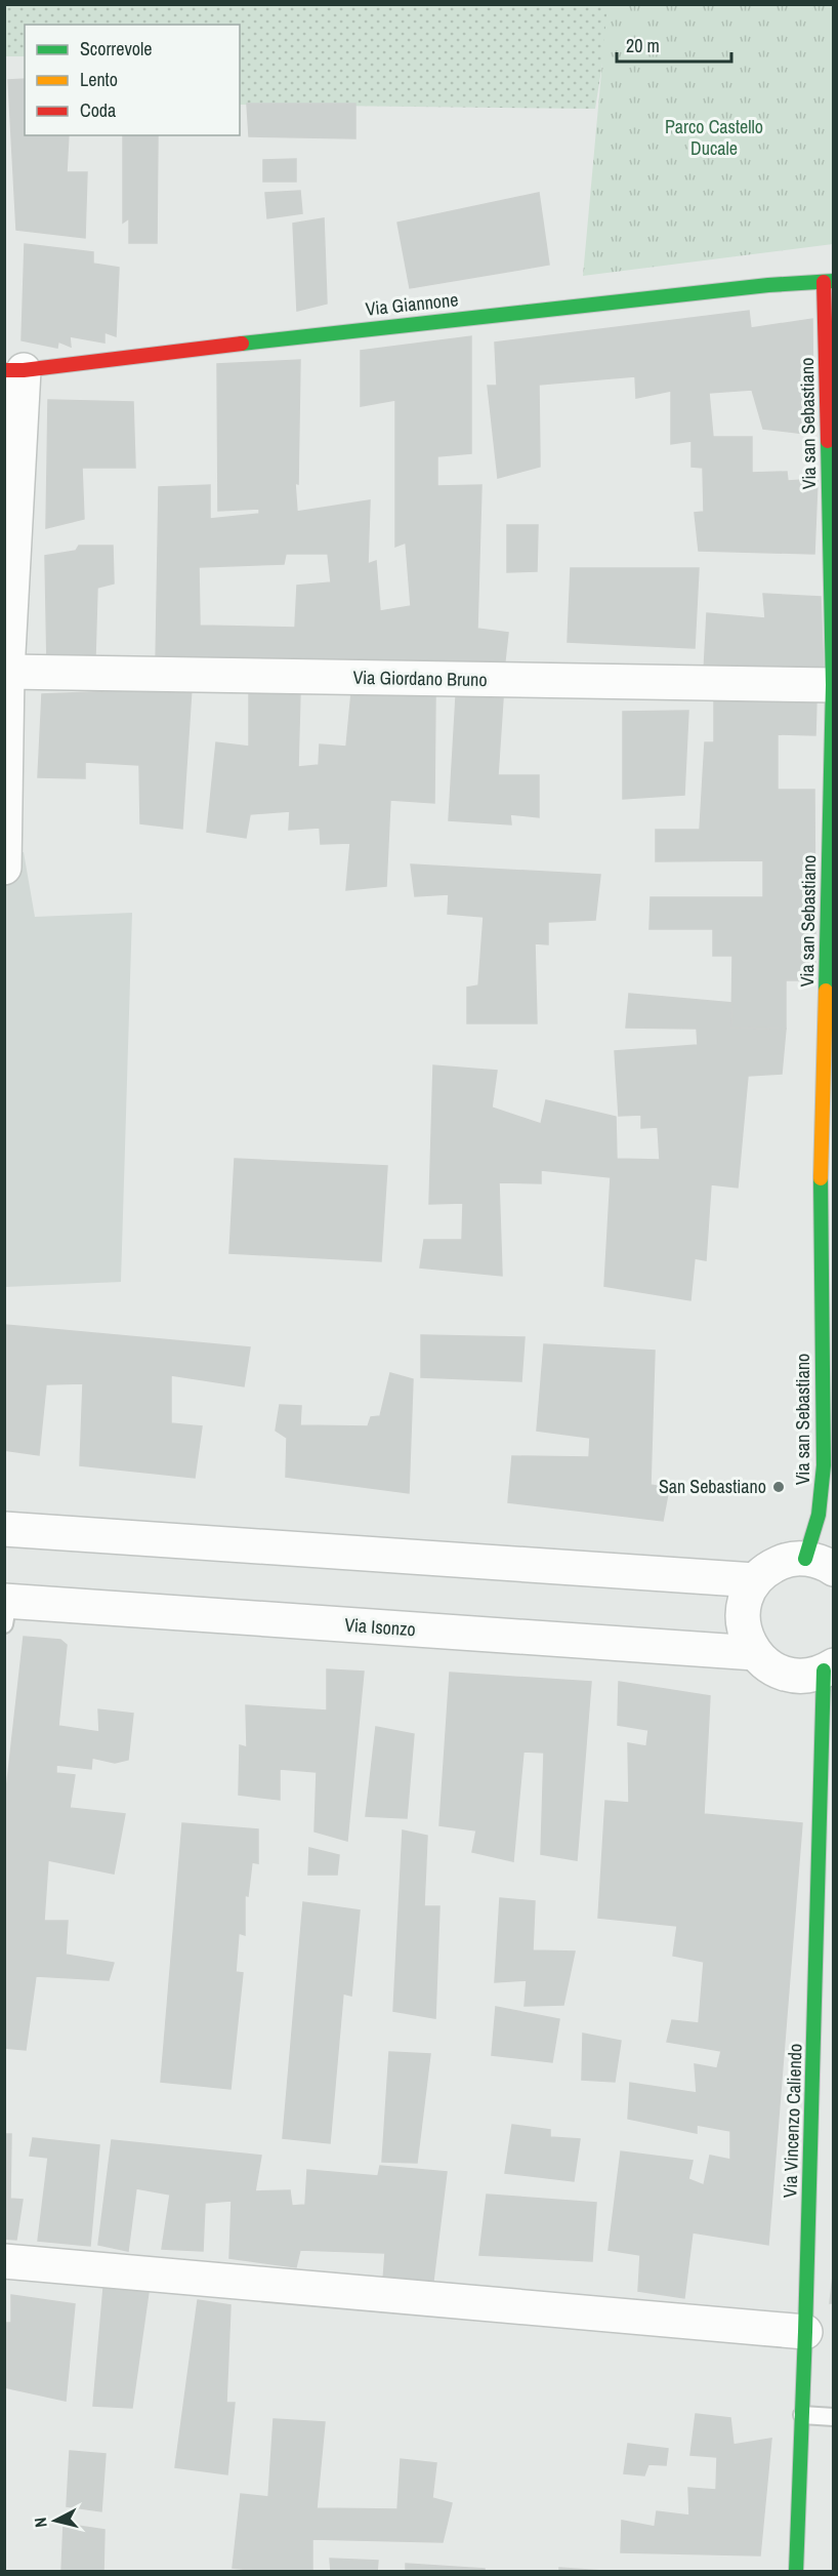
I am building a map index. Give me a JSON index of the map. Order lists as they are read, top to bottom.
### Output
{
  "streets": {
    "street": [
      "Via Giannone",
      "Via san Sebastiano",
      "Via Giordano Bruno",
      "Via Isonzo",
      "Via Vincenzo Caliendo"
    ]
  },
  "crossings": [
    ["Via Giannone", "Via san Sebastiano"],
    ["Via san Sebastiano", "Via Giordano Bruno"]
  ],
  "parks": ["Parco Castello Ducale"],
  "places": ["San Sebastiano"],
  "legend": ["Scorrevole", "Lento", "Coda"],
  "scale_bar": "20 m",
  "north": "left"
}
